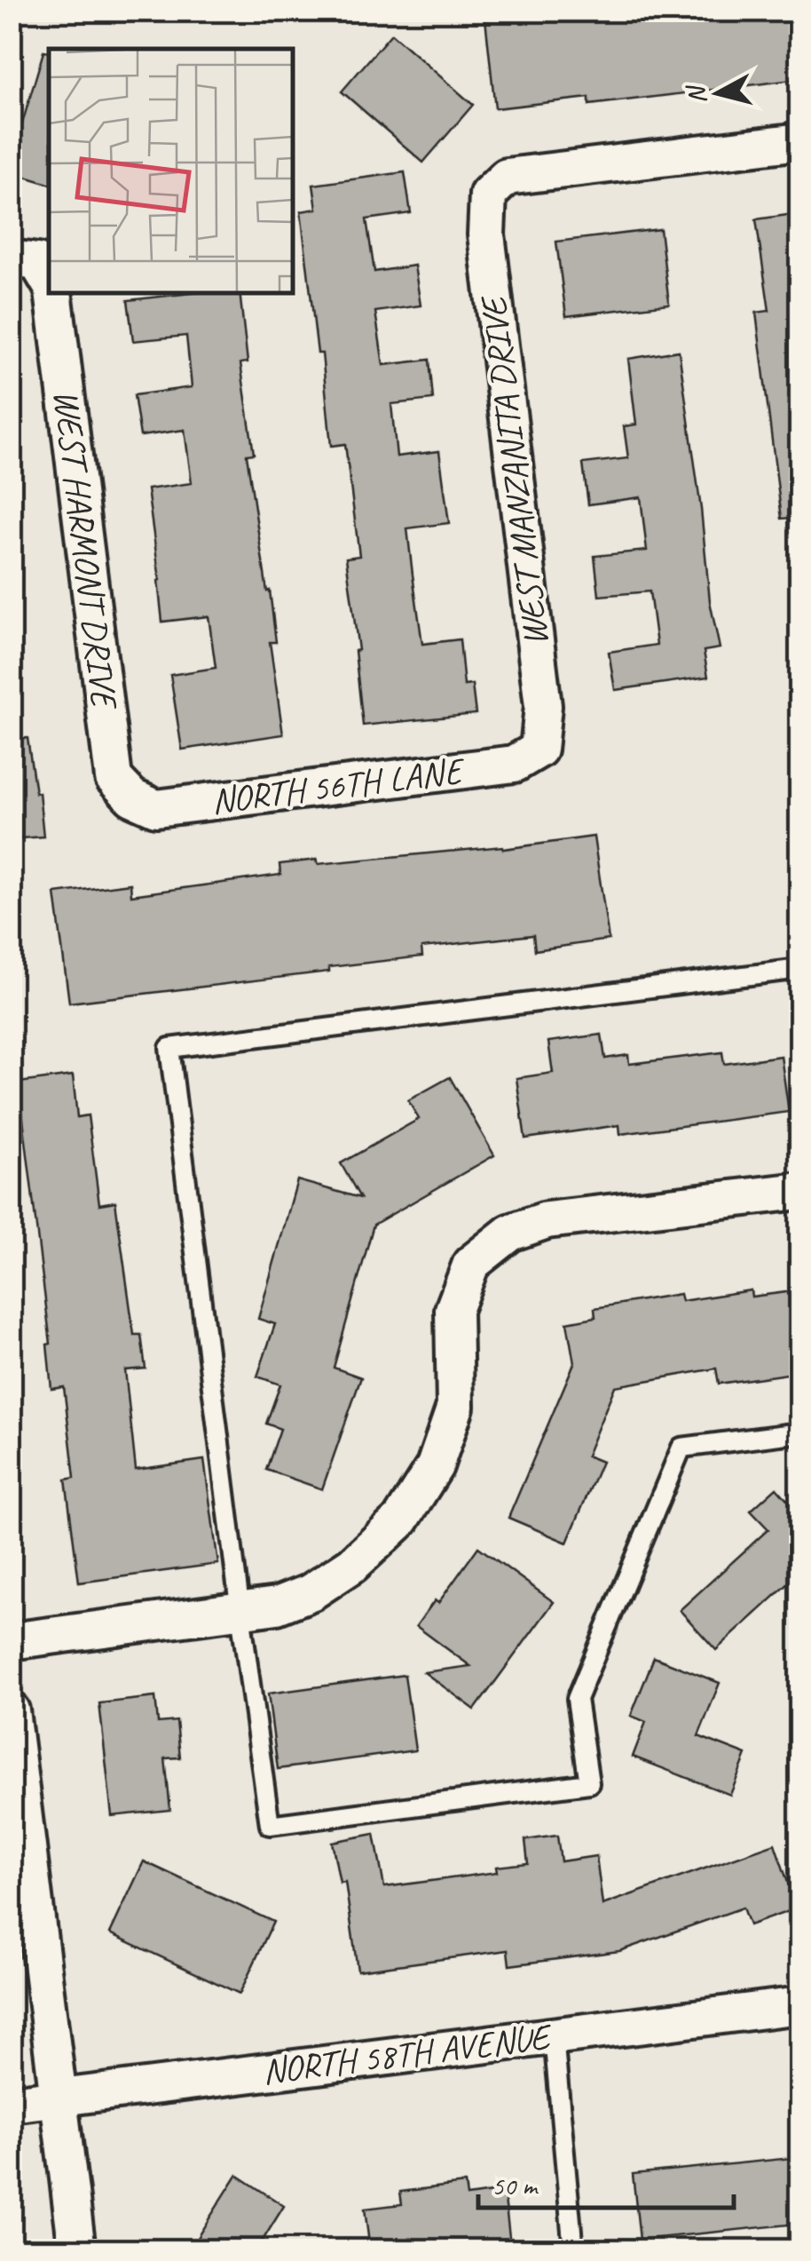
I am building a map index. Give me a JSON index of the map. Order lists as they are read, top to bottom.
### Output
{
  "streets": {
    "street": [
      "WEST MANZANITA DRIVE",
      "WEST HARMONT DRIVE",
      "NORTH 56TH LANE",
      "NORTH 58TH AVENUE"
    ]
  },
  "crossings": [
    ["WEST MANZANITA DRIVE", "NORTH 56TH LANE"],
    ["WEST HARMONT DRIVE", "NORTH 56TH LANE"]
  ],
  "scale_bar": "50 m",
  "north": "left"
}
